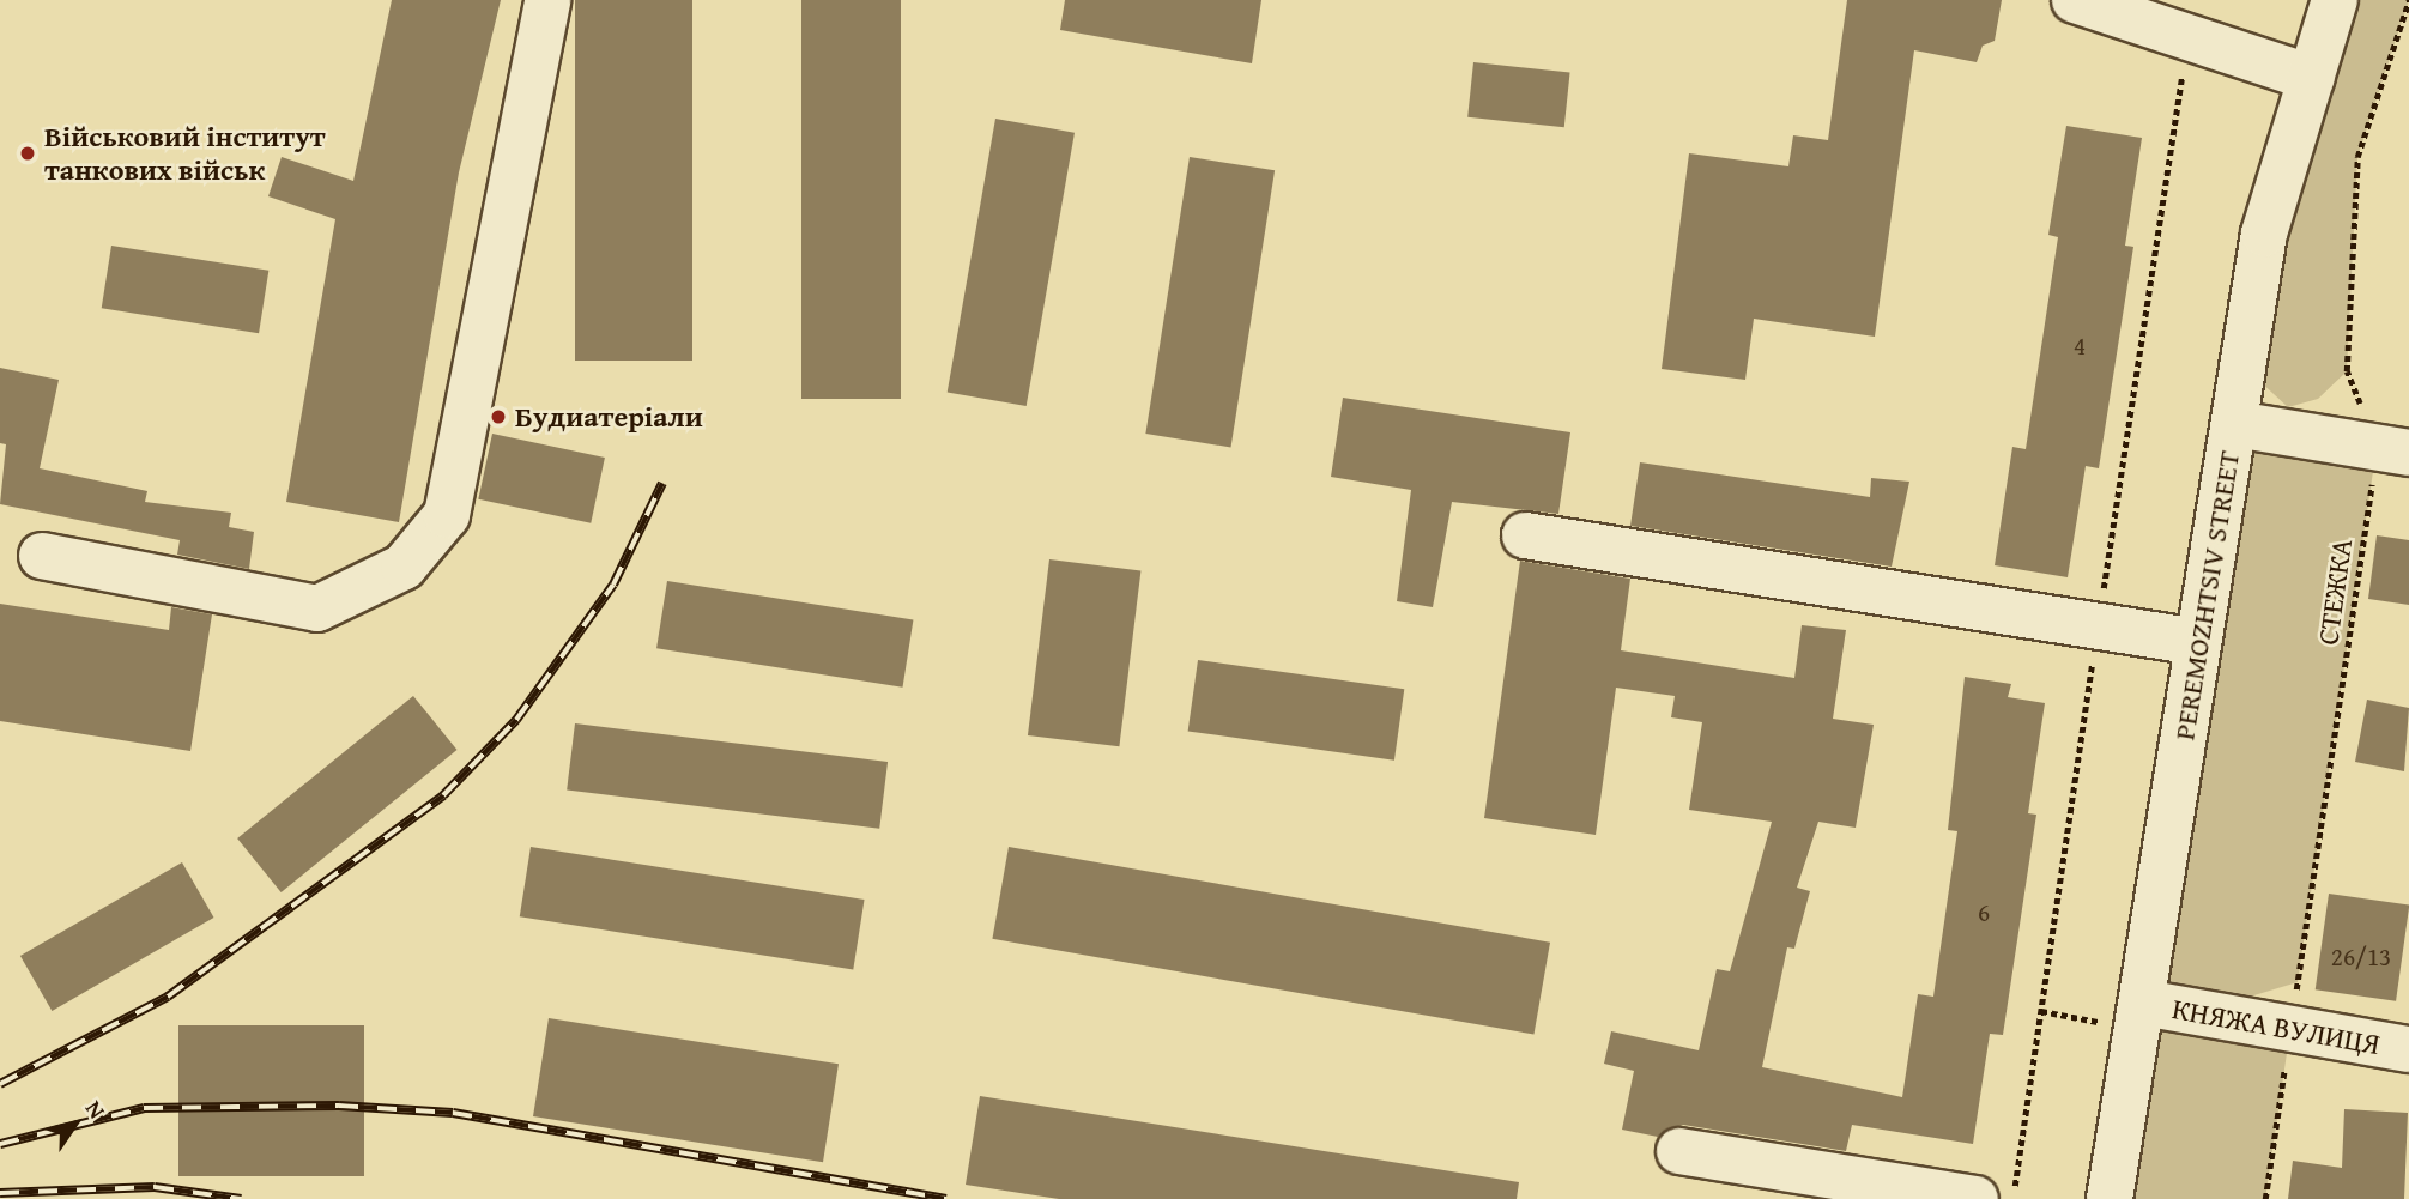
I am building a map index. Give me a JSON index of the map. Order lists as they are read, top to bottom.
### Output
{
  "streets": {
    "street": ["PEREMOZHTSIV STREET", "КНЯЖА ВУЛИЦЯ"],
    "path": ["СТЕЖКА"]
  },
  "crossings": [
    ["СТЕЖКА", "КНЯЖА ВУЛИЦЯ"],
    ["PEREMOZHTSIV STREET", "КНЯЖА ВУЛИЦЯ"]
  ],
  "places": ["Військовий інститут танкових військ", "Будиатеріали"],
  "house_numbers": ["4", "6", "26/13"],
  "north": "top right"
}
